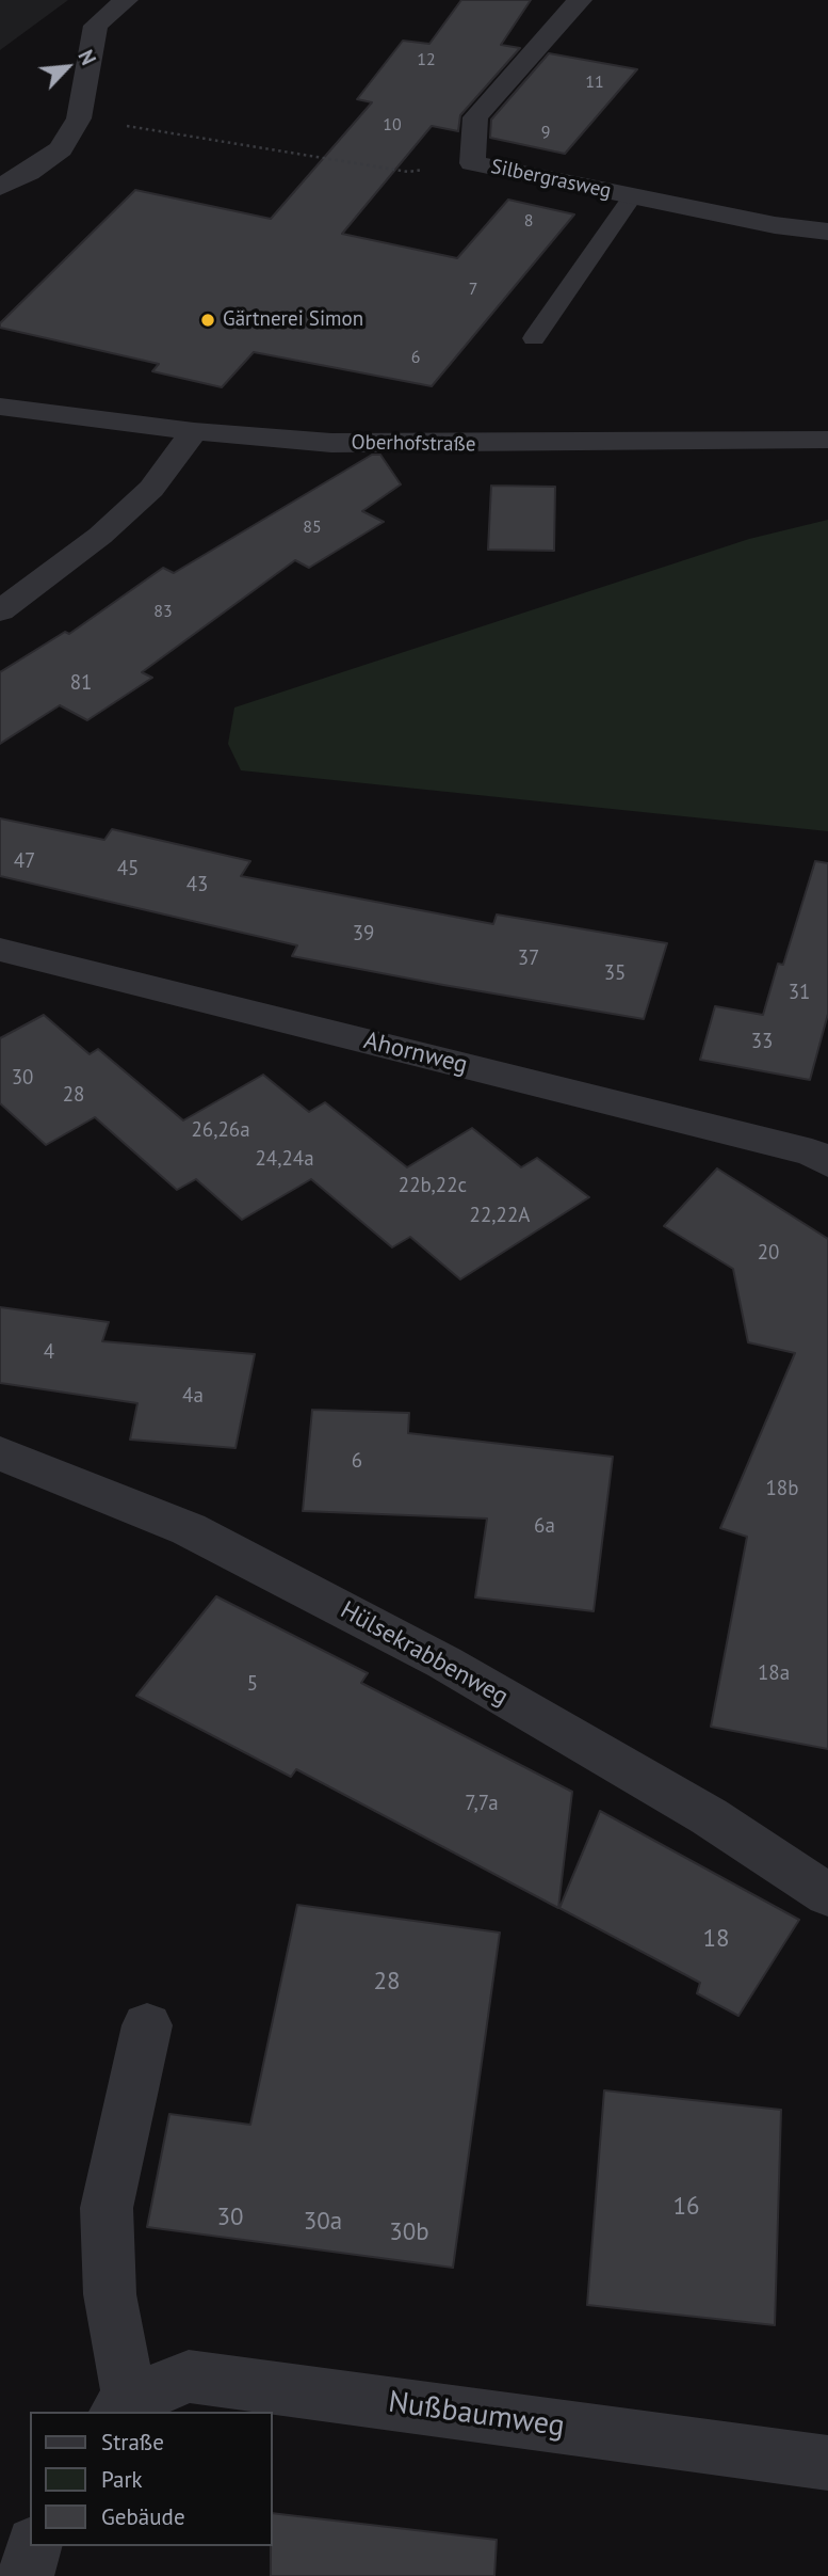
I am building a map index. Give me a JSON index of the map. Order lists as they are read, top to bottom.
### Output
{
  "streets": {
    "street": [
      "Silbergrasweg",
      "Oberhofstraße",
      "Ahornweg",
      "Hülsekrabbenweg",
      "Nußbaumweg"
    ]
  },
  "places": ["Gärtnerei Simon"],
  "house_numbers": [
    "12",
    "11",
    "10",
    "9",
    "8",
    "7",
    "6",
    "85",
    "83",
    "81",
    "47",
    "45",
    "43",
    "39",
    "37",
    "35",
    "31",
    "33",
    "30",
    "28",
    "26,26a",
    "24,24a",
    "22b,22c",
    "22,22A",
    "20",
    "4",
    "4a",
    "6",
    "18b",
    "6a",
    "18a",
    "5",
    "7,7a",
    "18",
    "28",
    "16",
    "30",
    "30a",
    "30b"
  ],
  "legend": ["Straße", "Park", "Gebäude"],
  "north": "top right"
}
